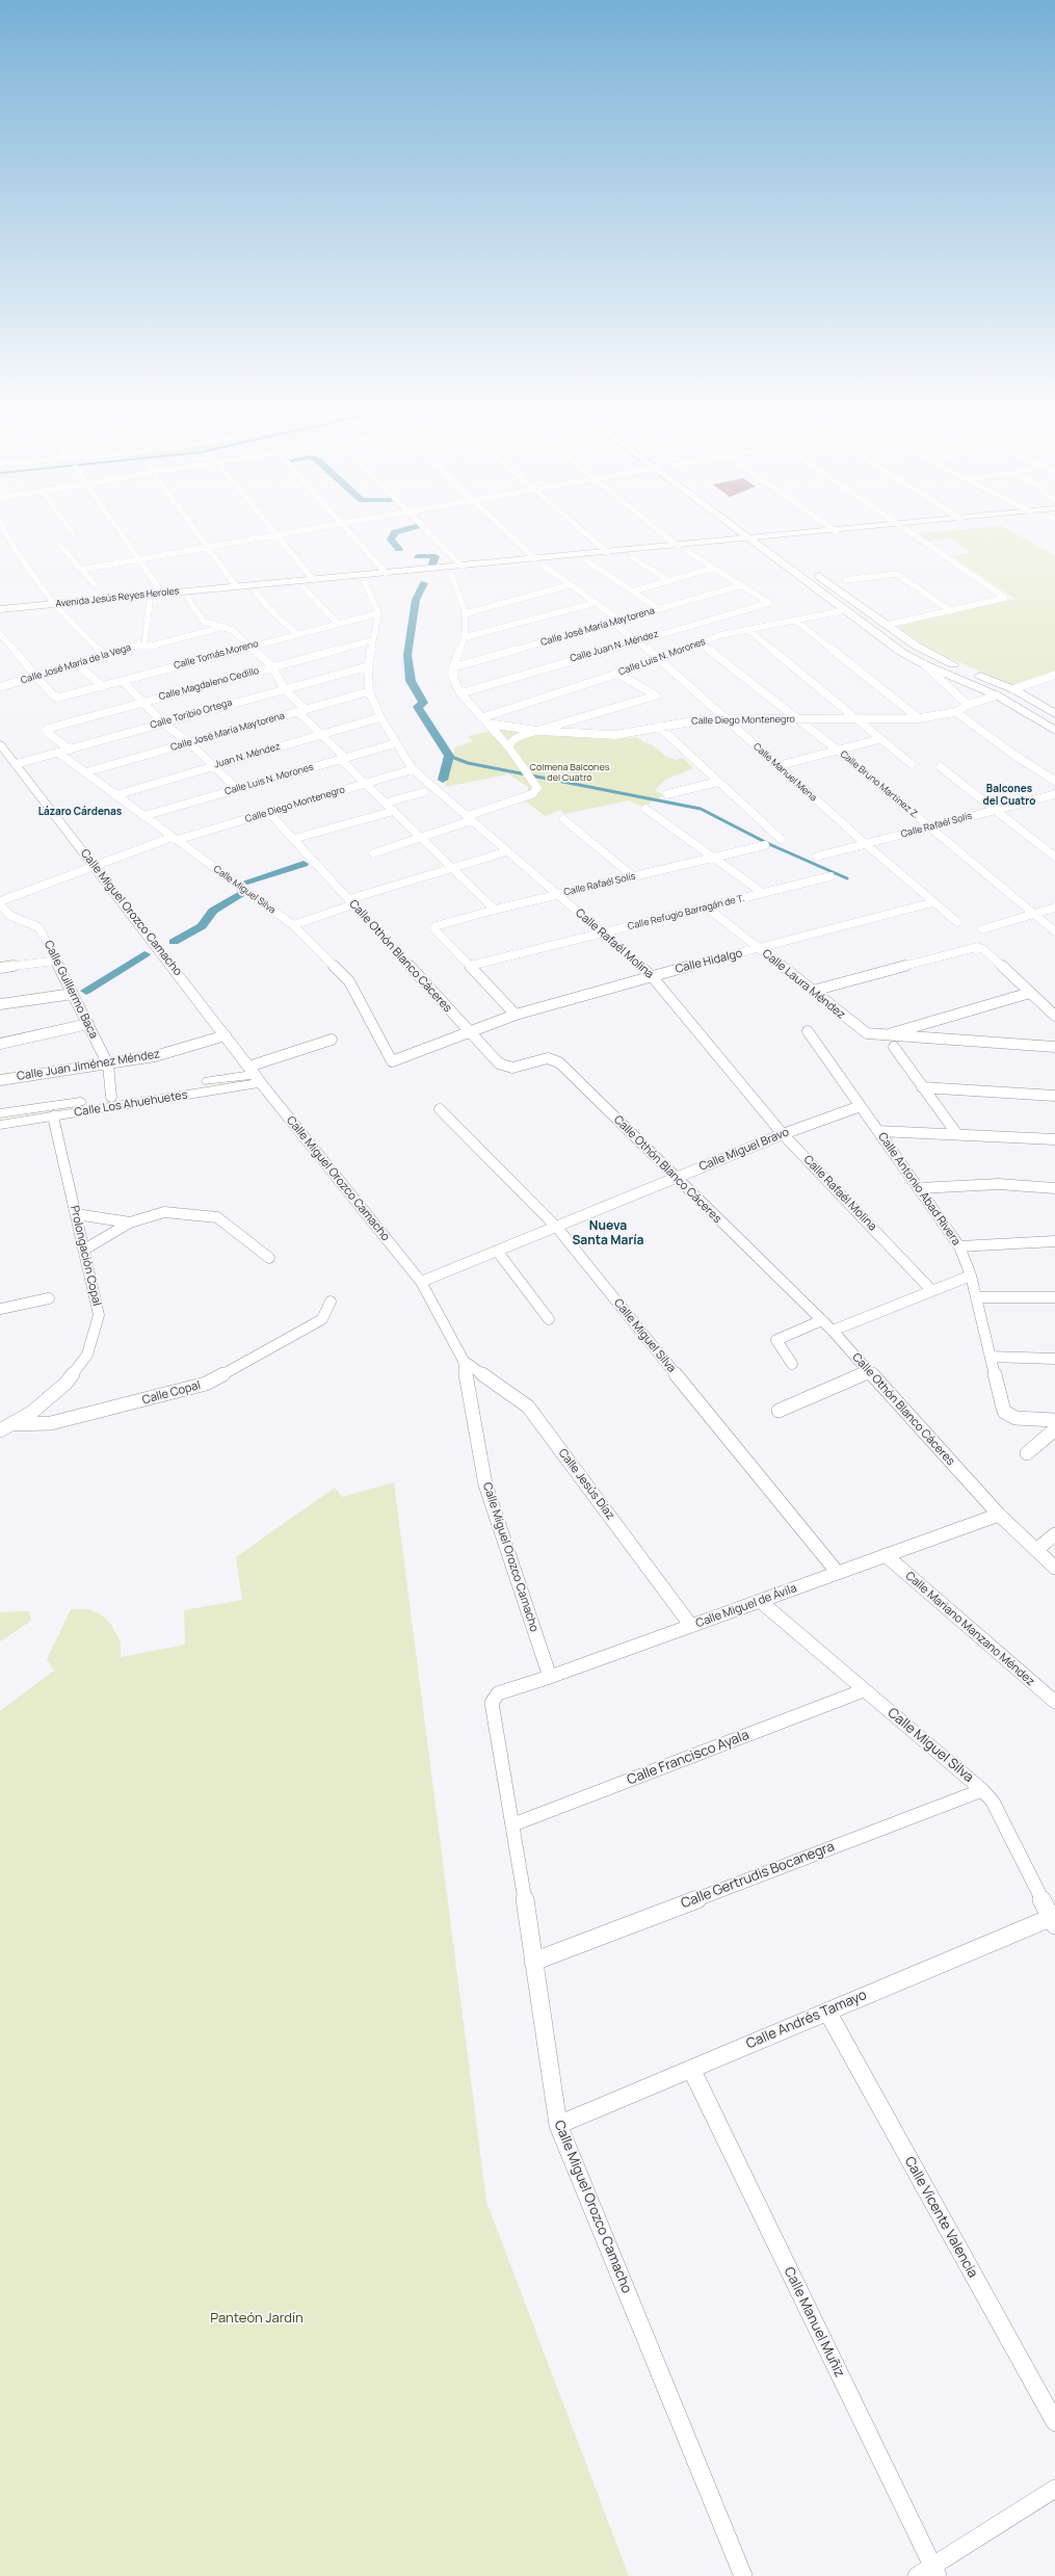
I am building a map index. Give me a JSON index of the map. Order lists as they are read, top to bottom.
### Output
{
  "streets": {
    "street": [
      "Avenida Jesús Reyes Heroles",
      "Calle José María Maytorena",
      "Calle Juan N. Méndez",
      "Calle Tomás Moreno",
      "Calle Luis N. Morones",
      "Calle José María de la Vega",
      "Calle Magdaleno Cedillo",
      "Calle Toribio Ortega",
      "Calle Diego Montenegro",
      "Juan N. Méndez",
      "Calle Manuel Mena",
      "Calle Bruno Martínez Z.",
      "Calle Rafaél Solís",
      "Calle Miguel Silva",
      "Calle Miguel Orozco Camacho",
      "Calle Refugio Barragán de T.",
      "Calle Rafaél Molina",
      "Calle Othón Blanco Cáceres",
      "Calle Hidalgo",
      "Calle Laura Méndez",
      "Calle Guillermo Baca",
      "Calle Juan Jiménez Méndez",
      "Calle Los Ahuehuetes",
      "Calle Miguel Bravo",
      "Calle Antonio Abad Rivera",
      "Prolongación Copal",
      "Calle Copal",
      "Calle Jesús Díaz",
      "Calle Miguel de Ávila",
      "Calle Mariano Manzano Méndez",
      "Calle Francisco Ayala",
      "Calle Gertrudis Bocanegra",
      "Calle Andrés Tamayo",
      "Calle Vicente Valencia",
      "Calle Manuel Muñiz"
    ]
  },
  "crossings": [
    ["Calle José María Maytorena", "Calle Juan N. Méndez"],
    ["Calle José María Maytorena", "Calle Manuel Mena"],
    ["Calle José María Maytorena", "Calle Miguel Silva"],
    ["Calle José María Maytorena", "Calle Rafaél Molina"],
    ["Calle Juan N. Méndez", "Calle Manuel Mena"],
    ["Calle Tomás Moreno", "Calle José María de la Vega"],
    ["Calle Tomás Moreno", "Calle Rafaél Molina"],
    ["Calle Luis N. Morones", "Calle Diego Montenegro"],
    ["Calle Luis N. Morones", "Calle Manuel Mena"],
    ["Calle Luis N. Morones", "Calle Bruno Martínez Z."],
    ["Calle Luis N. Morones", "Calle Miguel Silva"],
    ["Calle Luis N. Morones", "Calle Rafaél Molina"],
    ["Calle Magdaleno Cedillo", "Calle Toribio Ortega"],
    ["Calle Magdaleno Cedillo", "Calle Rafaél Molina"],
    ["Calle Toribio Ortega", "Calle Miguel Silva"],
    ["Calle Toribio Ortega", "Calle Miguel Orozco Camacho"],
    ["Calle Toribio Ortega", "Calle Rafaél Molina"],
    ["Calle Diego Montenegro", "Calle Manuel Mena"],
    ["Calle Diego Montenegro", "Calle Bruno Martínez Z."],
    ["Calle Diego Montenegro", "Calle Miguel Silva"],
    ["Calle Diego Montenegro", "Calle Miguel Orozco Camacho"],
    ["Calle Diego Montenegro", "Calle Rafaél Molina"],
    ["Calle Diego Montenegro", "Calle Othón Blanco Cáceres"],
    ["Juan N. Méndez", "Calle Miguel Silva"],
    ["Juan N. Méndez", "Calle Rafaél Molina"],
    ["Calle Manuel Mena", "Calle Rafaél Solís"],
    ["Calle Manuel Mena", "Calle Hidalgo"],
    ["Calle Bruno Martínez Z.", "Calle Rafaél Solís"],
    ["Calle Rafaél Solís", "Calle Refugio Barragán de T."],
    ["Calle Rafaél Solís", "Calle Rafaél Molina"],
    ["Calle Miguel Silva", "Calle Hidalgo"],
    ["Calle Miguel Silva", "Calle Miguel Bravo"],
    ["Calle Miguel Silva", "Calle Miguel de Ávila"],
    ["Calle Miguel Silva", "Calle Francisco Ayala"],
    ["Calle Miguel Silva", "Calle Gertrudis Bocanegra"],
    ["Calle Miguel Silva", "Calle Andrés Tamayo"],
    ["Calle Miguel Orozco Camacho", "Calle Juan Jiménez Méndez"],
    ["Calle Miguel Orozco Camacho", "Calle Los Ahuehuetes"],
    ["Calle Miguel Orozco Camacho", "Calle Miguel Bravo"],
    ["Calle Miguel Orozco Camacho", "Calle Jesús Díaz"],
    ["Calle Miguel Orozco Camacho", "Calle Miguel de Ávila"],
    ["Calle Miguel Orozco Camacho", "Calle Francisco Ayala"],
    ["Calle Miguel Orozco Camacho", "Calle Gertrudis Bocanegra"],
    ["Calle Miguel Orozco Camacho", "Calle Andrés Tamayo"],
    ["Calle Refugio Barragán de T.", "Calle Rafaél Molina"],
    ["Calle Refugio Barragán de T.", "Calle Laura Méndez"],
    ["Calle Rafaél Molina", "Calle Hidalgo"],
    ["Calle Rafaél Molina", "Calle Miguel Bravo"],
    ["Calle Othón Blanco Cáceres", "Calle Hidalgo"],
    ["Calle Othón Blanco Cáceres", "Calle Miguel Bravo"],
    ["Calle Othón Blanco Cáceres", "Calle Miguel de Ávila"],
    ["Calle Hidalgo", "Calle Laura Méndez"],
    ["Calle Guillermo Baca", "Calle Juan Jiménez Méndez"],
    ["Calle Guillermo Baca", "Calle Los Ahuehuetes"],
    ["Calle Los Ahuehuetes", "Prolongación Copal"],
    ["Calle Miguel Bravo", "Calle Antonio Abad Rivera"],
    ["Prolongación Copal", "Calle Copal"],
    ["Calle Jesús Díaz", "Calle Miguel de Ávila"],
    ["Calle Miguel de Ávila", "Calle Mariano Manzano Méndez"],
    ["Calle Andrés Tamayo", "Calle Vicente Valencia"],
    ["Calle Andrés Tamayo", "Calle Manuel Muñiz"]
  ],
  "districts": ["Balcones del Cuatro", "Lázaro Cárdenas", "Nueva Santa María"],
  "parks": ["Colmena Balcones del Cuatro", "Panteón Jardín"]
}
